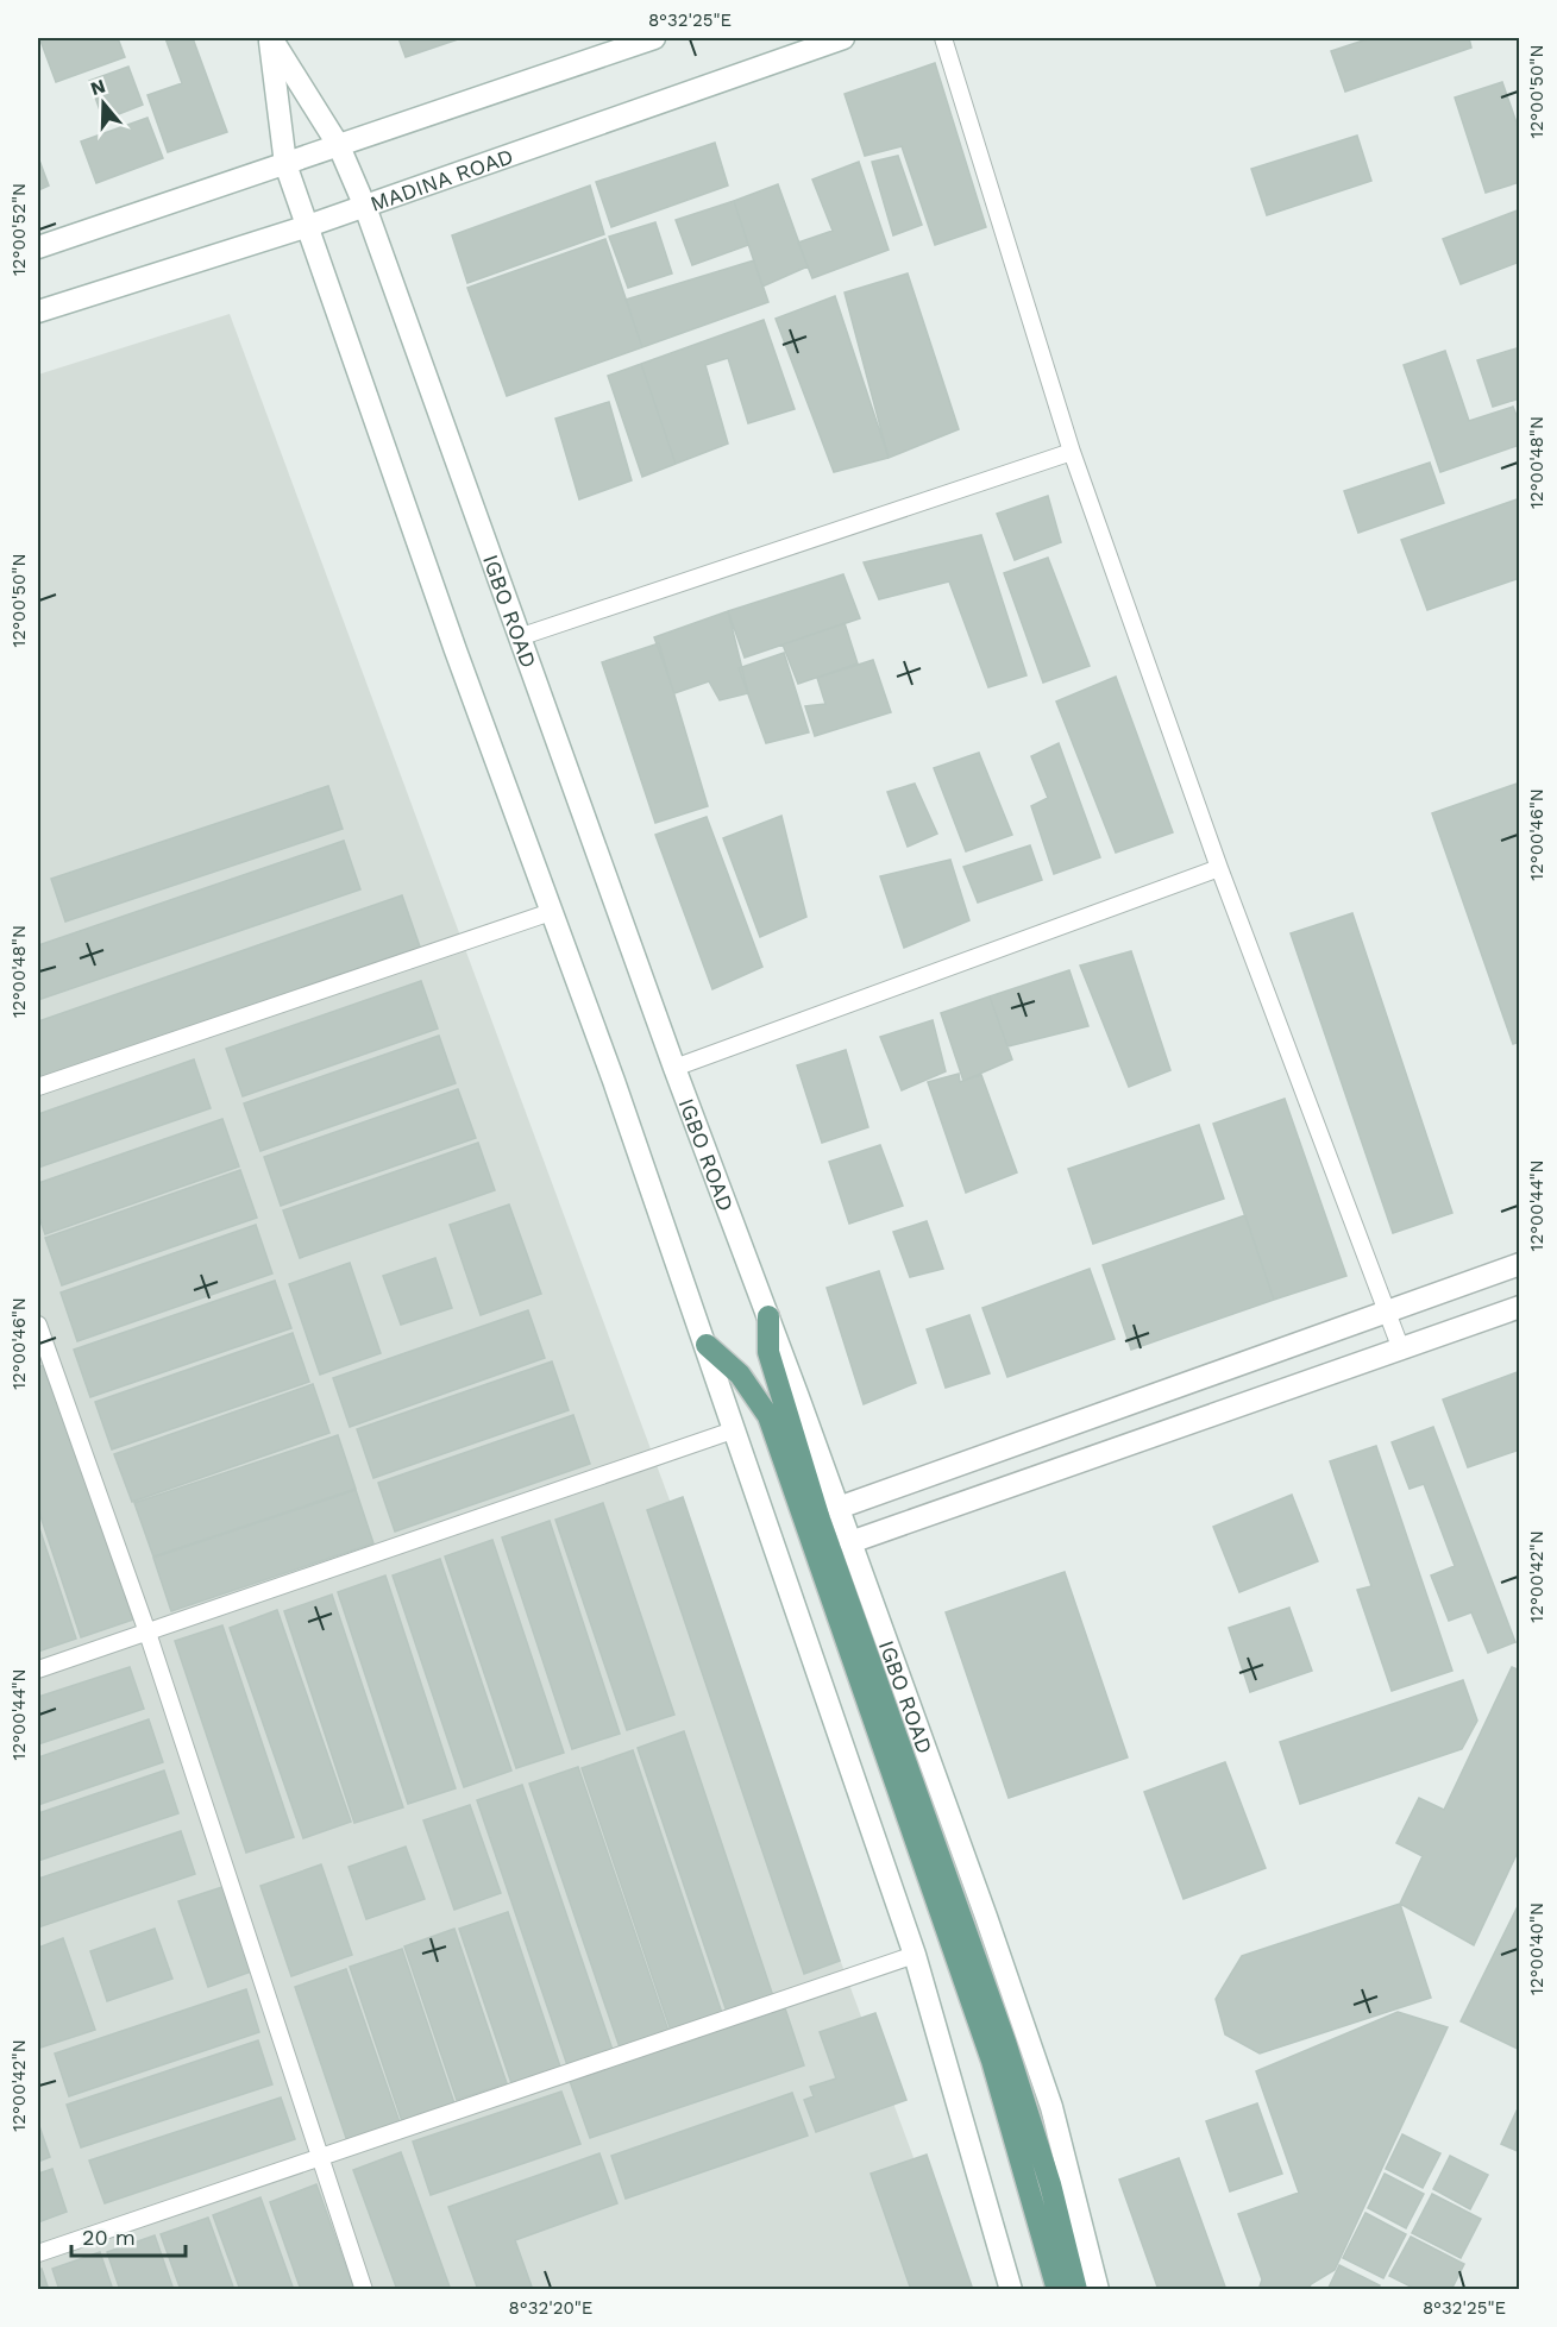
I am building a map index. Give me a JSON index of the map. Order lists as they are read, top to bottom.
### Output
{
  "streets": {
    "street": ["MADINA ROAD", "IGBO ROAD"]
  },
  "crossings": [
    ["MADINA ROAD", "IGBO ROAD"]
  ],
  "scale_bar": "20 m",
  "north": "top",
  "coordinates": [
    "8°32'25\"E",
    "12°00'50\"N",
    "12°00'52\"N",
    "12°00'48\"N",
    "12°00'46\"N",
    "12°00'44\"N",
    "12°00'42\"N",
    "12°00'40\"N",
    "8°32'20\"E"
  ]
}
